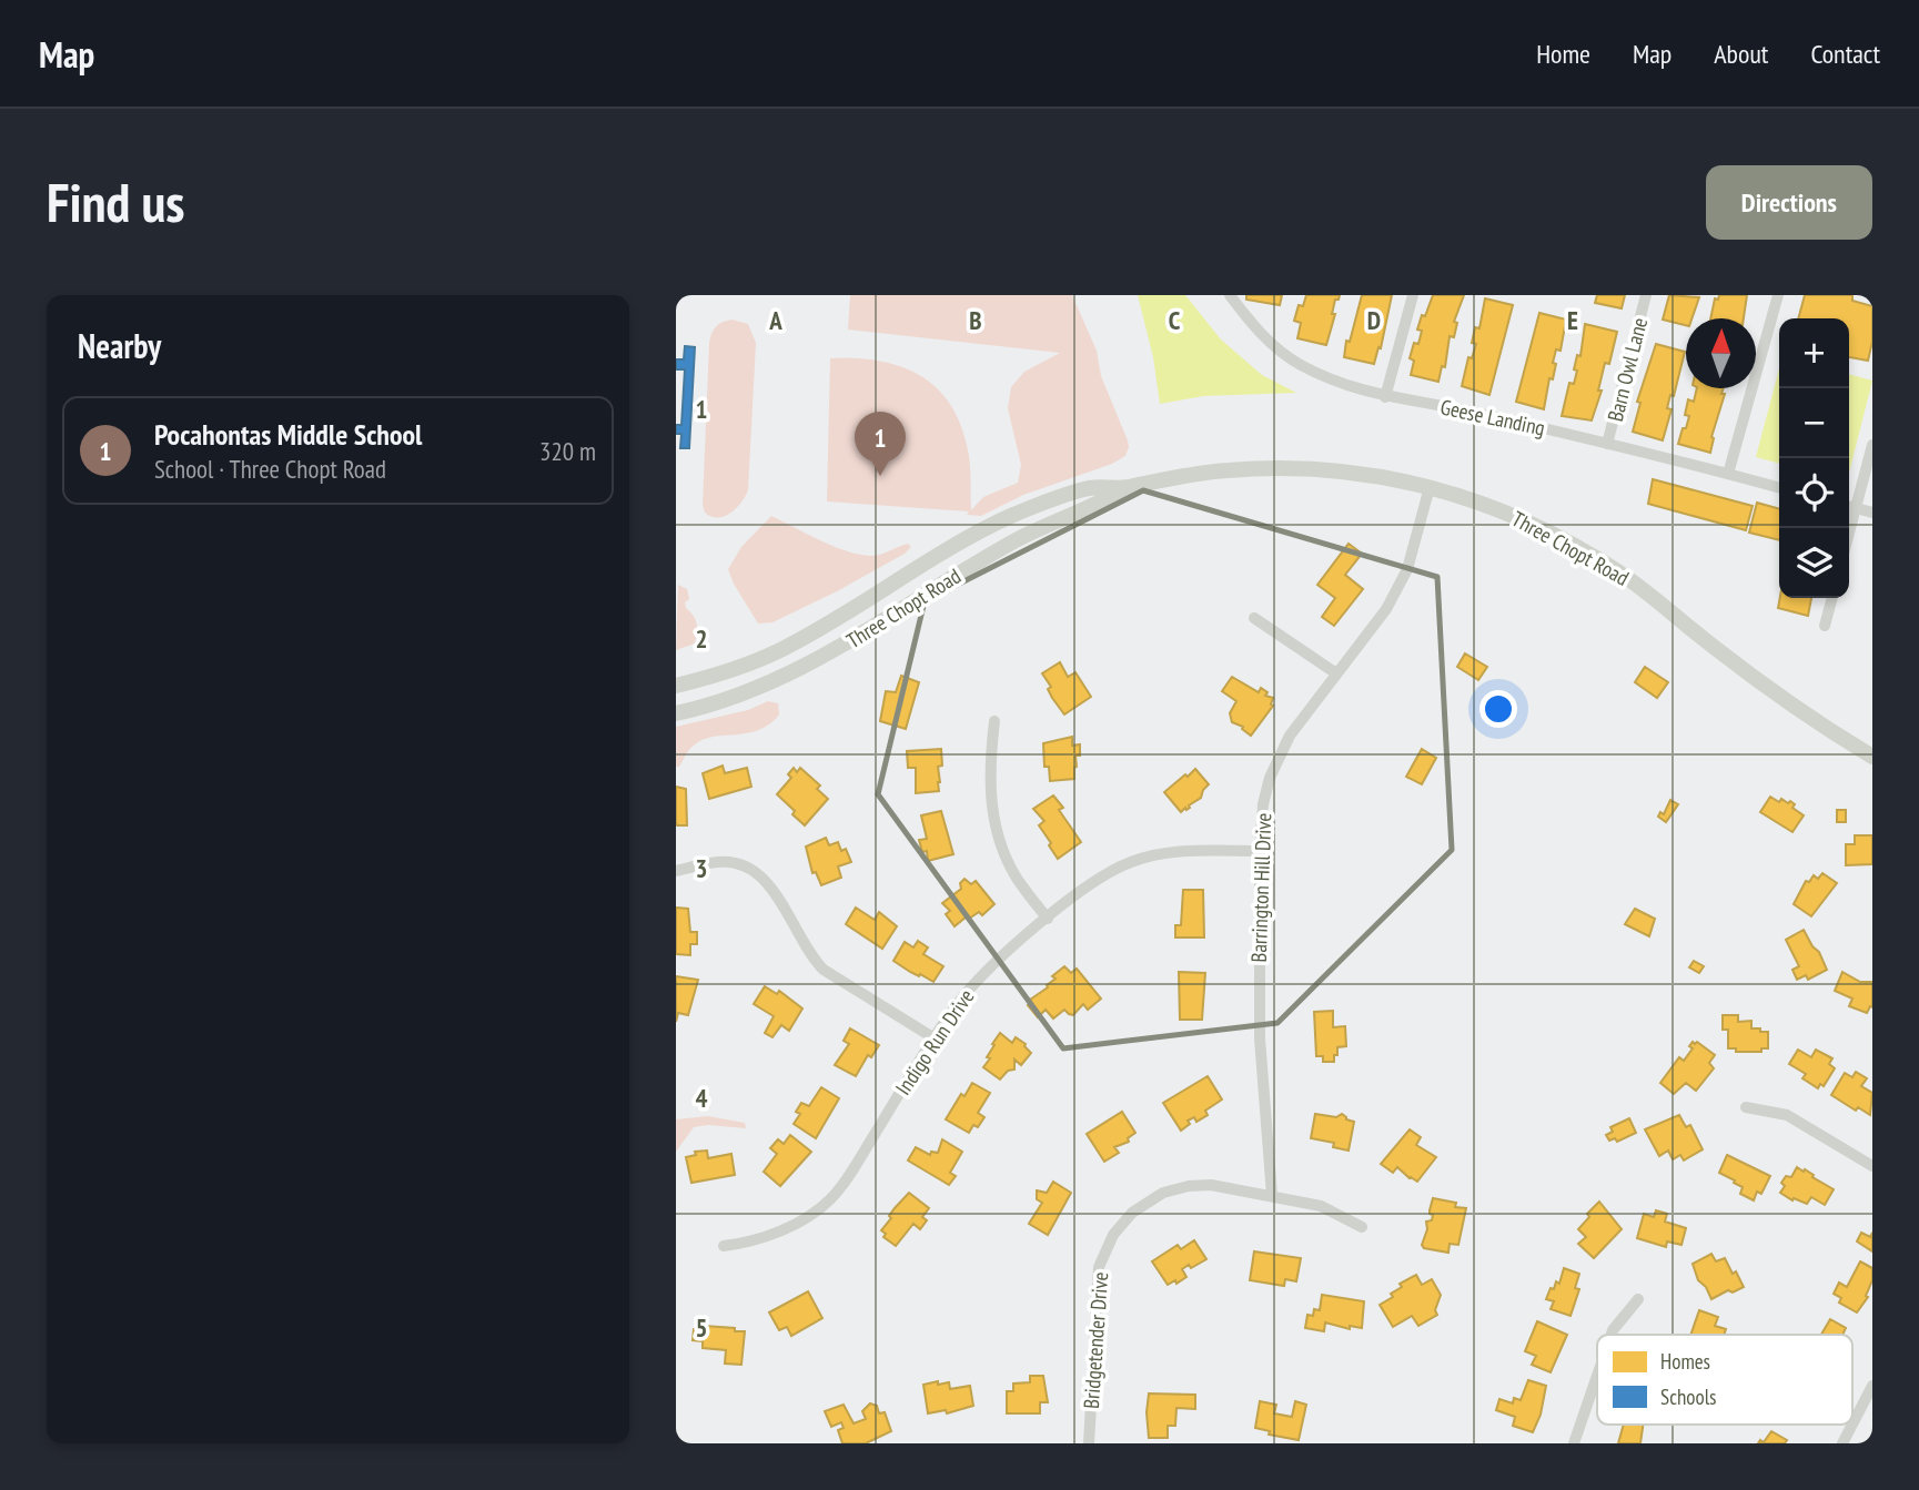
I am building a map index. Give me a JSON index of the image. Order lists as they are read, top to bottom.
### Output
{
  "streets": {
    "main road": ["Three Chopt Road"],
    "street": [
      "Barn Owl Lane",
      "Geese Landing",
      "Barrington Hill Drive",
      "Indigo Run Drive",
      "Bridgetender Drive"
    ]
  },
  "crossings": [
    ["Barn Owl Lane", "Geese Landing"],
    ["Three Chopt Road", "Barrington Hill Drive"],
    ["Barrington Hill Drive", "Indigo Run Drive"],
    ["Barrington Hill Drive", "Bridgetender Drive"]
  ],
  "legend": ["Homes", "Schools"],
  "north": "top",
  "page": {
    "header": "Map",
    "nav": [
      "Home",
      "Map",
      "About",
      "Contact"
    ],
    "buttons": "Directions",
    "title": "Find us",
    "heading": "Nearby",
    "map_buttons": ["+", "−"],
    "list": [
      {
        "mark": "1",
        "name": "Pocahontas Middle School",
        "note": "School · Three Chopt Road",
        "value": "320 m"
      }
    ],
    "pins": "1"
  },
  "grid": {
    "columns": [
      "A",
      "B",
      "C",
      "D",
      "E"
    ],
    "rows": [
      "1",
      "2",
      "3",
      "4",
      "5"
    ]
  }
}
